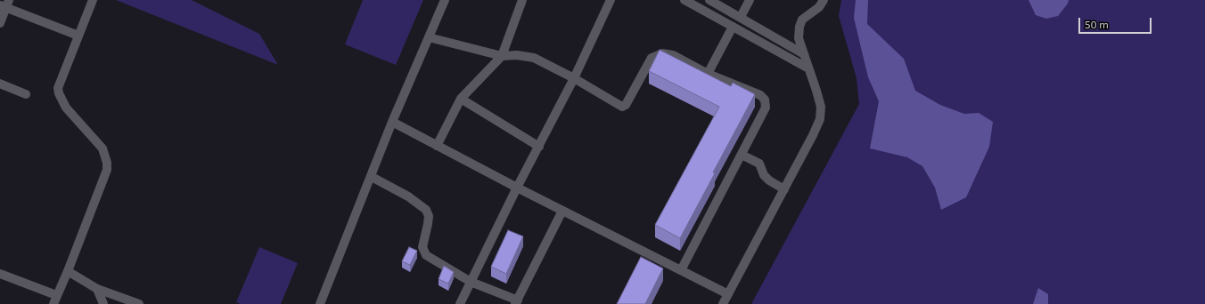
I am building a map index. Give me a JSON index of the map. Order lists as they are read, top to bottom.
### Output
{
  "scale_bar": "50 m"
}
